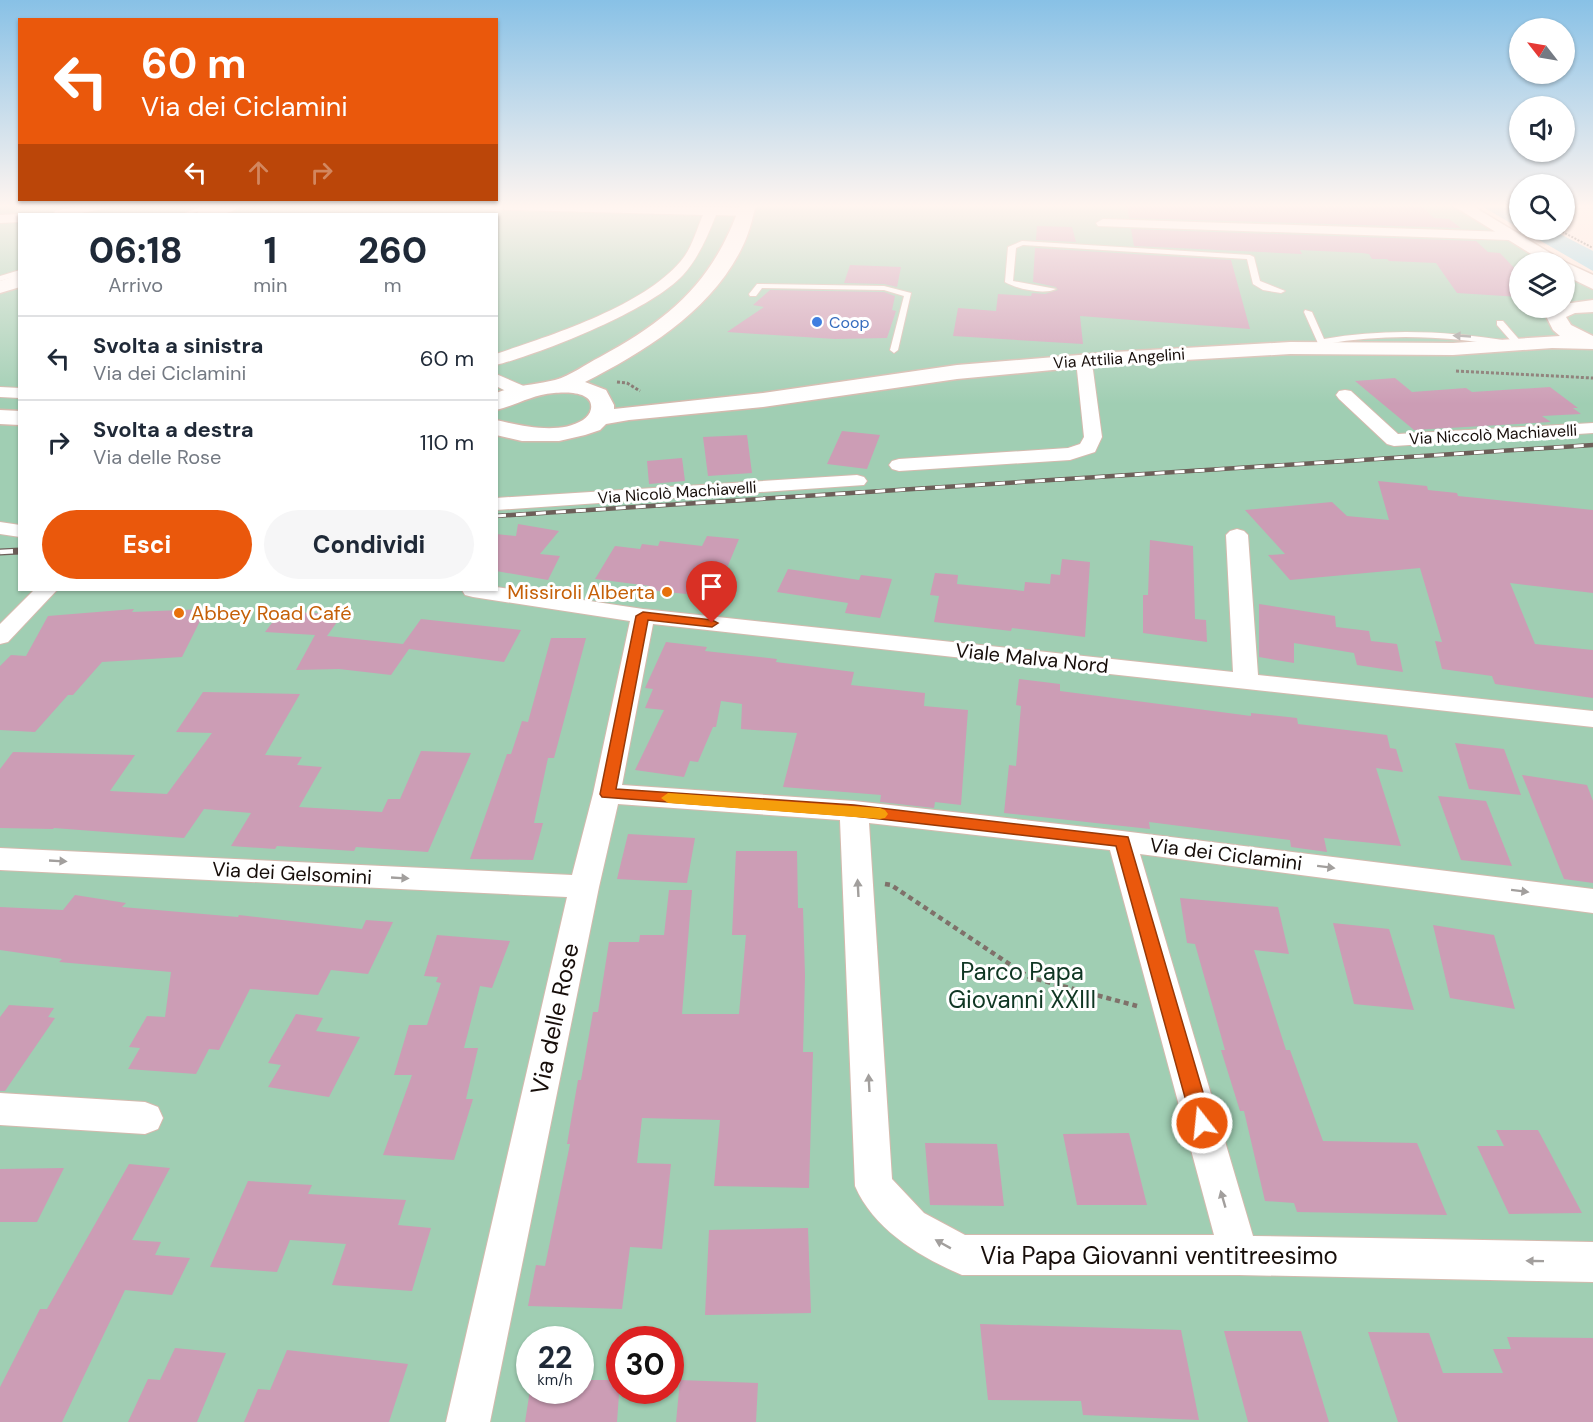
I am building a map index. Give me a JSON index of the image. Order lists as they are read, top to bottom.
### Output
{
  "streets": {
    "street": [
      "Via Attilia Angelini",
      "Via Niccolò Machiavelli",
      "Via Nicolò Machiavelli",
      "Viale Malva Nord",
      "Via dei Ciclamini",
      "Via dei Gelsomini",
      "Via delle Rose",
      "Via Papa Giovanni ventitreesimo"
    ]
  },
  "crossings": [
    ["Viale Malva Nord", "Via delle Rose"],
    ["Via dei Ciclamini", "Via delle Rose"],
    ["Via dei Ciclamini", "Via Papa Giovanni ventitreesimo"],
    ["Via dei Gelsomini", "Via delle Rose"]
  ],
  "one_way": ["Via dei Ciclamini", "Via dei Gelsomini"],
  "parks": ["Parco Papa Giovanni XXIII"],
  "places": ["Coop", "Missiroli Alberta", "Abbey Road Café"],
  "north": "top left",
  "page": {
    "turn": ["60 m", "Via dei Ciclamini"],
    "eta": [
      "06:18",
      "Arrivo",
      "1",
      "min",
      "260",
      "m"
    ],
    "list": [
      {
        "name": "Svolta a sinistra",
        "note": "Via dei Ciclamini",
        "value": "60 m"
      },
      {
        "name": "Svolta a destra",
        "note": "Via delle Rose",
        "value": "110 m"
      }
    ],
    "buttons": ["Esci", "Condividi"],
    "speed": "22 km/h",
    "limit": "30"
  }
}
